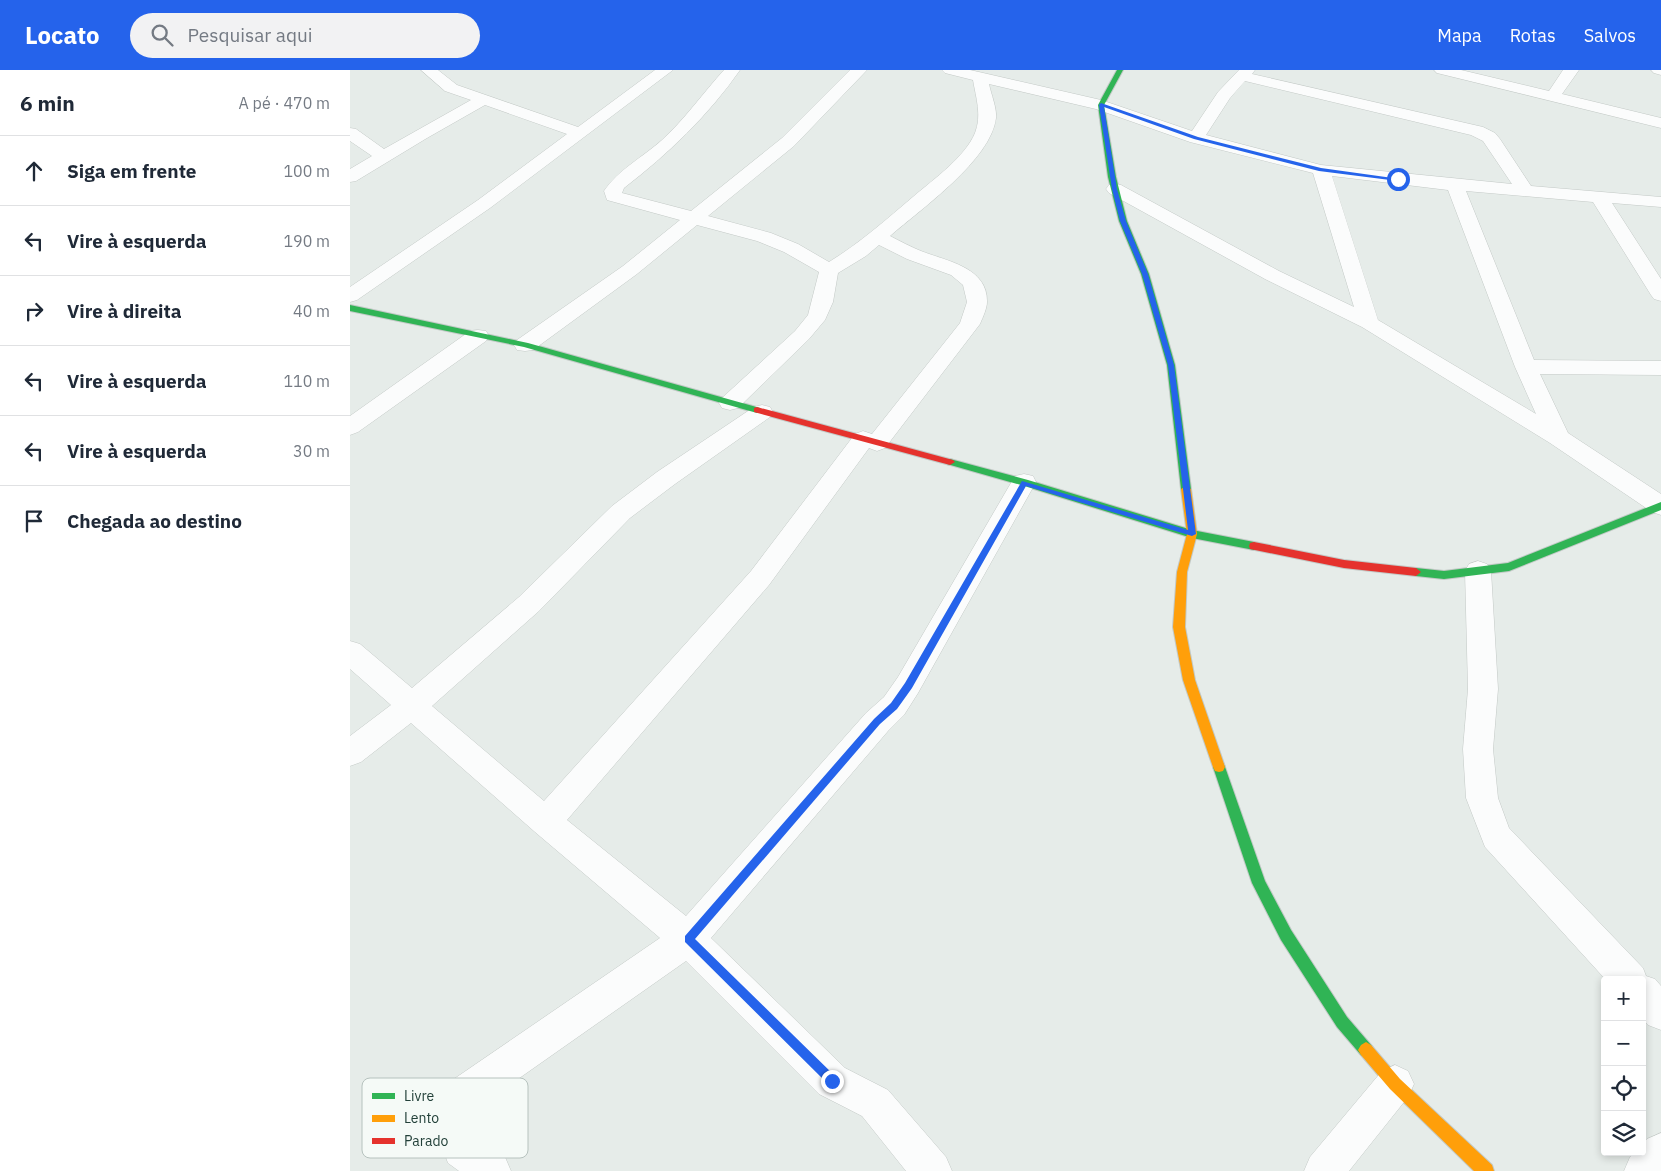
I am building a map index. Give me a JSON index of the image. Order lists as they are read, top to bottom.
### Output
{
  "legend": ["Livre", "Lento", "Parado"],
  "page": {
    "header": "Locato",
    "search": "Pesquisar aqui",
    "nav": ["Mapa", "Rotas", "Salvos"],
    "heading": ["6 min", "A pé · 470 m"],
    "list": [
      ["Siga em frente", "100 m"],
      ["Vire à esquerda", "190 m"],
      ["Vire à direita", "40 m"],
      ["Vire à esquerda", "110 m"],
      ["Vire à esquerda", "30 m"],
      "Chegada ao destino"
    ],
    "map_buttons": ["+", "−"]
  }
}
